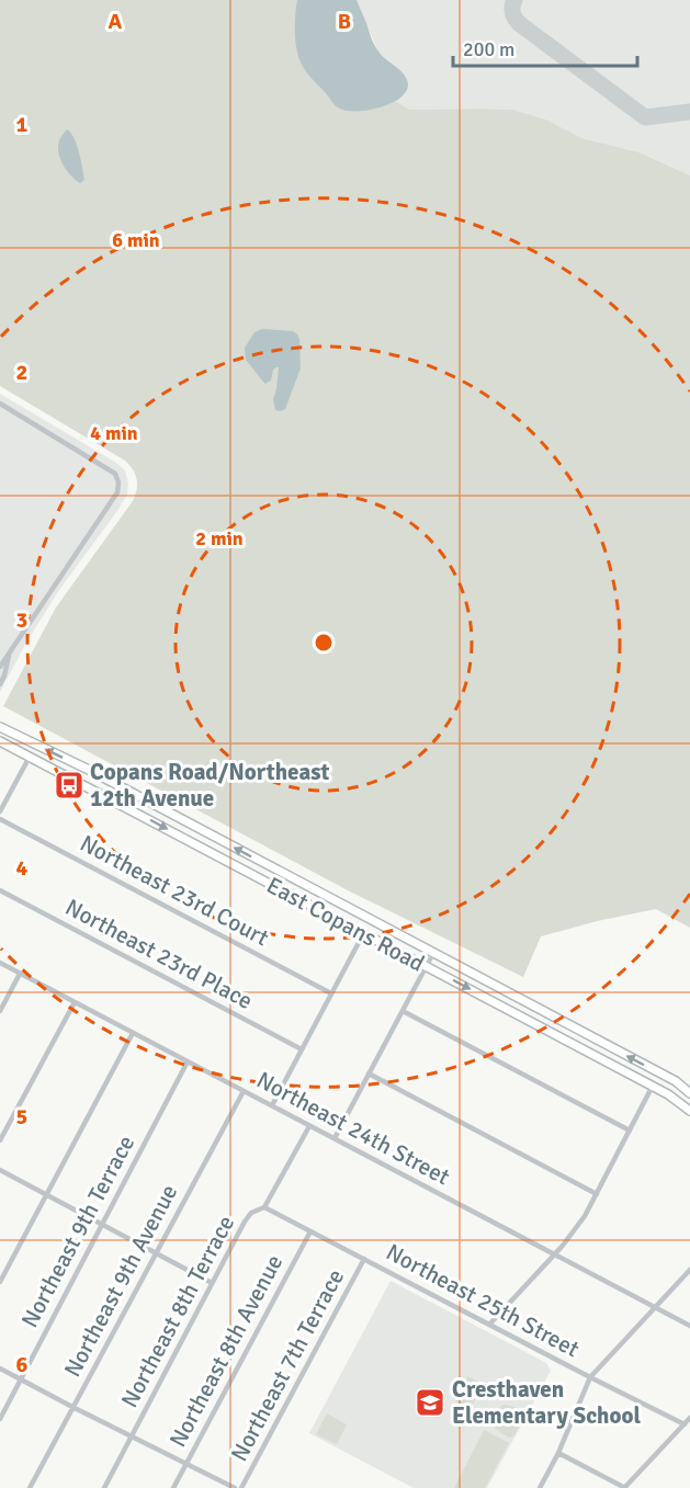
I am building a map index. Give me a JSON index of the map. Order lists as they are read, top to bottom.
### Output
{
  "streets": {
    "main road": ["East Copans Road"],
    "street": [
      "Northeast 23rd Court",
      "Northeast 23rd Place",
      "Northeast 24th Street",
      "Northeast 9th Terrace",
      "Northeast 9th Avenue",
      "Northeast 25th Street",
      "Northeast 8th Terrace",
      "Northeast 8th Avenue",
      "Northeast 7th Terrace"
    ]
  },
  "crossings": [
    ["Northeast 24th Street", "Northeast 9th Terrace"],
    ["Northeast 24th Street", "Northeast 9th Avenue"],
    ["Northeast 24th Street", "Northeast 8th Terrace"],
    ["Northeast 25th Street", "Northeast 8th Terrace"],
    ["Northeast 25th Street", "Northeast 8th Avenue"],
    ["Northeast 25th Street", "Northeast 7th Terrace"]
  ],
  "places": {
    "bus stop": ["Copans Road/Northeast 12th Avenue"],
    "school or university": ["Cresthaven Elementary School"]
  },
  "scale_bar": "200 m",
  "grid": {
    "columns": ["A", "B"],
    "rows": [
      "1",
      "2",
      "3",
      "4",
      "5",
      "6"
    ]
  },
  "rings": ["6 min", "4 min", "2 min"]
}
